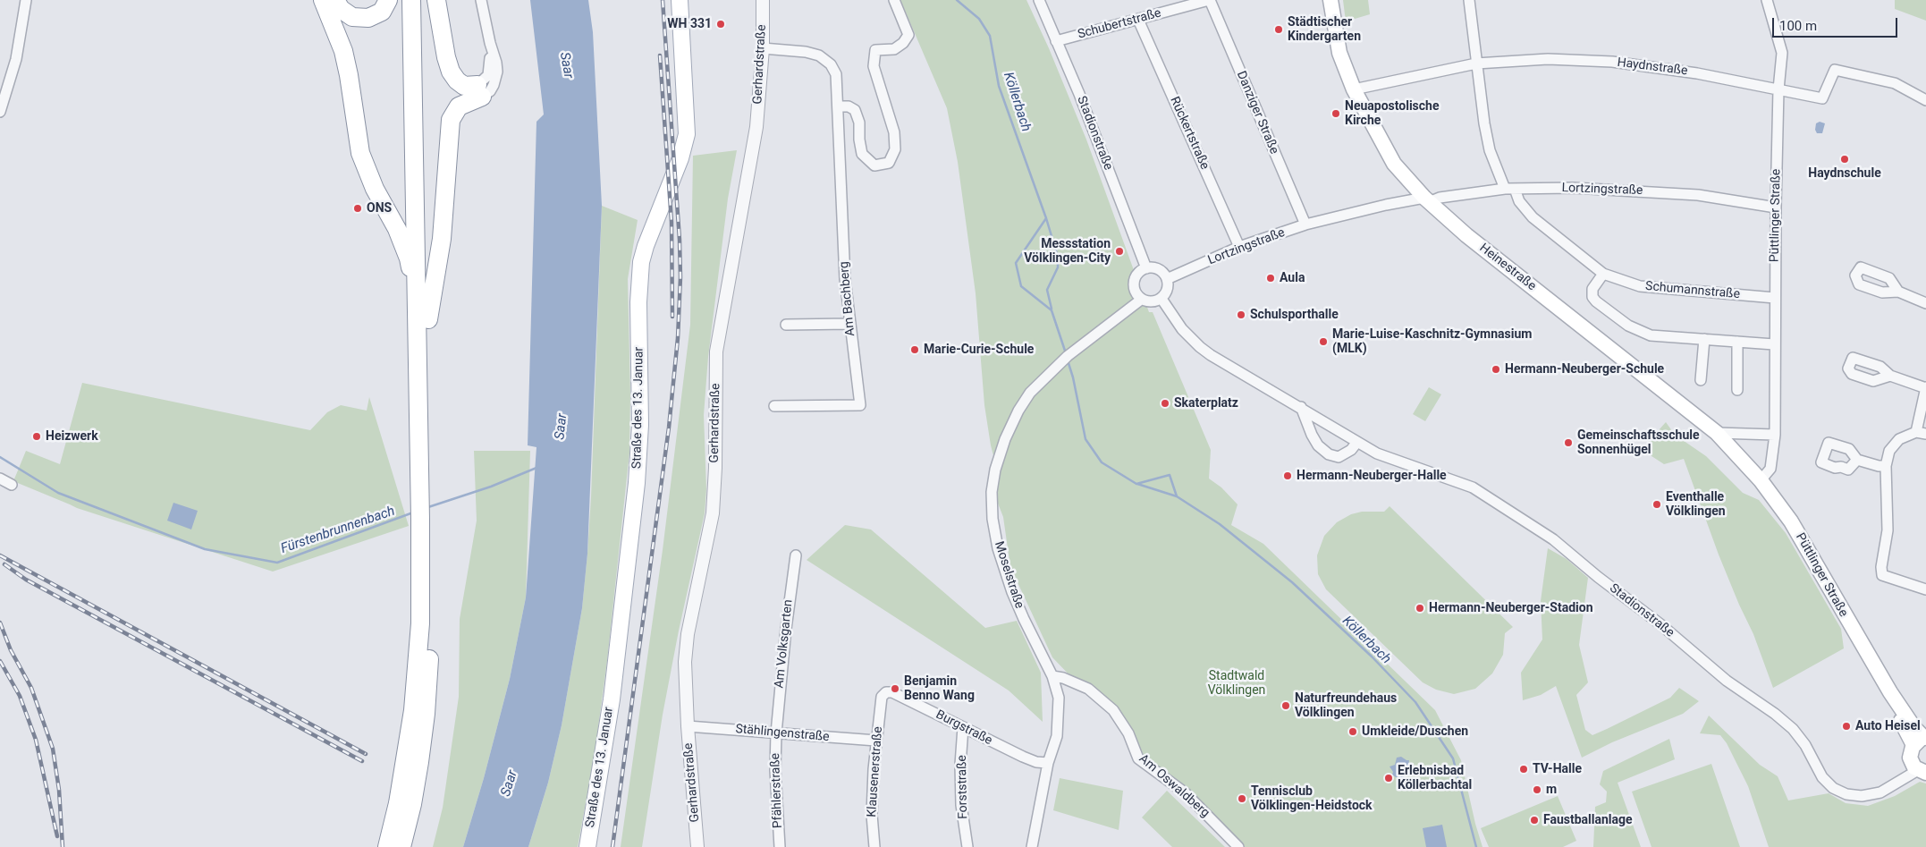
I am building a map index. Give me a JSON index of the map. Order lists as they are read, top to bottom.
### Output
{
  "streets": {
    "main road": ["Püttlinger Straße", "Heinestraße", "Straße des 13. Januar"],
    "street": [
      "Schubertstraße",
      "Gerhardstraße",
      "Haydnstraße",
      "Danziger Straße",
      "Stadionstraße",
      "Rückertstraße",
      "Lortzingstraße",
      "Schumannstraße",
      "Am Bachberg",
      "Moselstraße",
      "Am Volksgarten",
      "Burgstraße",
      "Stählingenstraße",
      "Klausenerstraße",
      "Am Oswaldberg",
      "Forststraße",
      "Pfählerstraße"
    ]
  },
  "crossings": [
    ["Schubertstraße", "Danziger Straße"],
    ["Schubertstraße", "Stadionstraße"],
    ["Schubertstraße", "Rückertstraße"],
    ["Gerhardstraße", "Am Bachberg"],
    ["Gerhardstraße", "Stählingenstraße"],
    ["Haydnstraße", "Püttlinger Straße"],
    ["Haydnstraße", "Heinestraße"],
    ["Haydnstraße", "Schumannstraße"],
    ["Danziger Straße", "Lortzingstraße"],
    ["Stadionstraße", "Lortzingstraße"],
    ["Stadionstraße", "Püttlinger Straße"],
    ["Stadionstraße", "Moselstraße"],
    ["Rückertstraße", "Lortzingstraße"],
    ["Lortzingstraße", "Püttlinger Straße"],
    ["Lortzingstraße", "Heinestraße"],
    ["Lortzingstraße", "Schumannstraße"],
    ["Lortzingstraße", "Moselstraße"],
    ["Püttlinger Straße", "Heinestraße"],
    ["Püttlinger Straße", "Schumannstraße"],
    ["Moselstraße", "Burgstraße"],
    ["Moselstraße", "Am Oswaldberg"],
    ["Am Volksgarten", "Stählingenstraße"],
    ["Am Volksgarten", "Pfählerstraße"],
    ["Burgstraße", "Klausenerstraße"],
    ["Burgstraße", "Forststraße"],
    ["Stählingenstraße", "Klausenerstraße"],
    ["Stählingenstraße", "Pfählerstraße"]
  ],
  "water": ["Saar", "Köllerbach", "Fürstenbrunnenbach"],
  "parks": ["Stadtwald Völklingen"],
  "places": [
    "WH 331",
    "Städtischer Kindergarten",
    "Neuapostolische Kirche",
    "Haydnschule",
    "ONS",
    "Messstation Völklingen-City",
    "Aula",
    "Schulsporthalle",
    "Marie-Luise-Kaschnitz-Gymnasium (MLK)",
    "Marie-Curie-Schule",
    "Hermann-Neuberger-Schule",
    "Skaterplatz",
    "Heizwerk",
    "Gemeinschaftsschule Sonnenhügel",
    "Hermann-Neuberger-Halle",
    "Eventhalle Völklingen",
    "Hermann-Neuberger-Stadion",
    "Benjamin Benno Wang",
    "Naturfreundehaus Völklingen",
    "Auto Heisel",
    "Umkleide/Duschen",
    "TV-Halle",
    "Erlebnisbad Köllerbachtal",
    "m",
    "Tennisclub Völklingen-Heidstock",
    "Faustballanlage"
  ],
  "scale_bar": "100 m"
}
